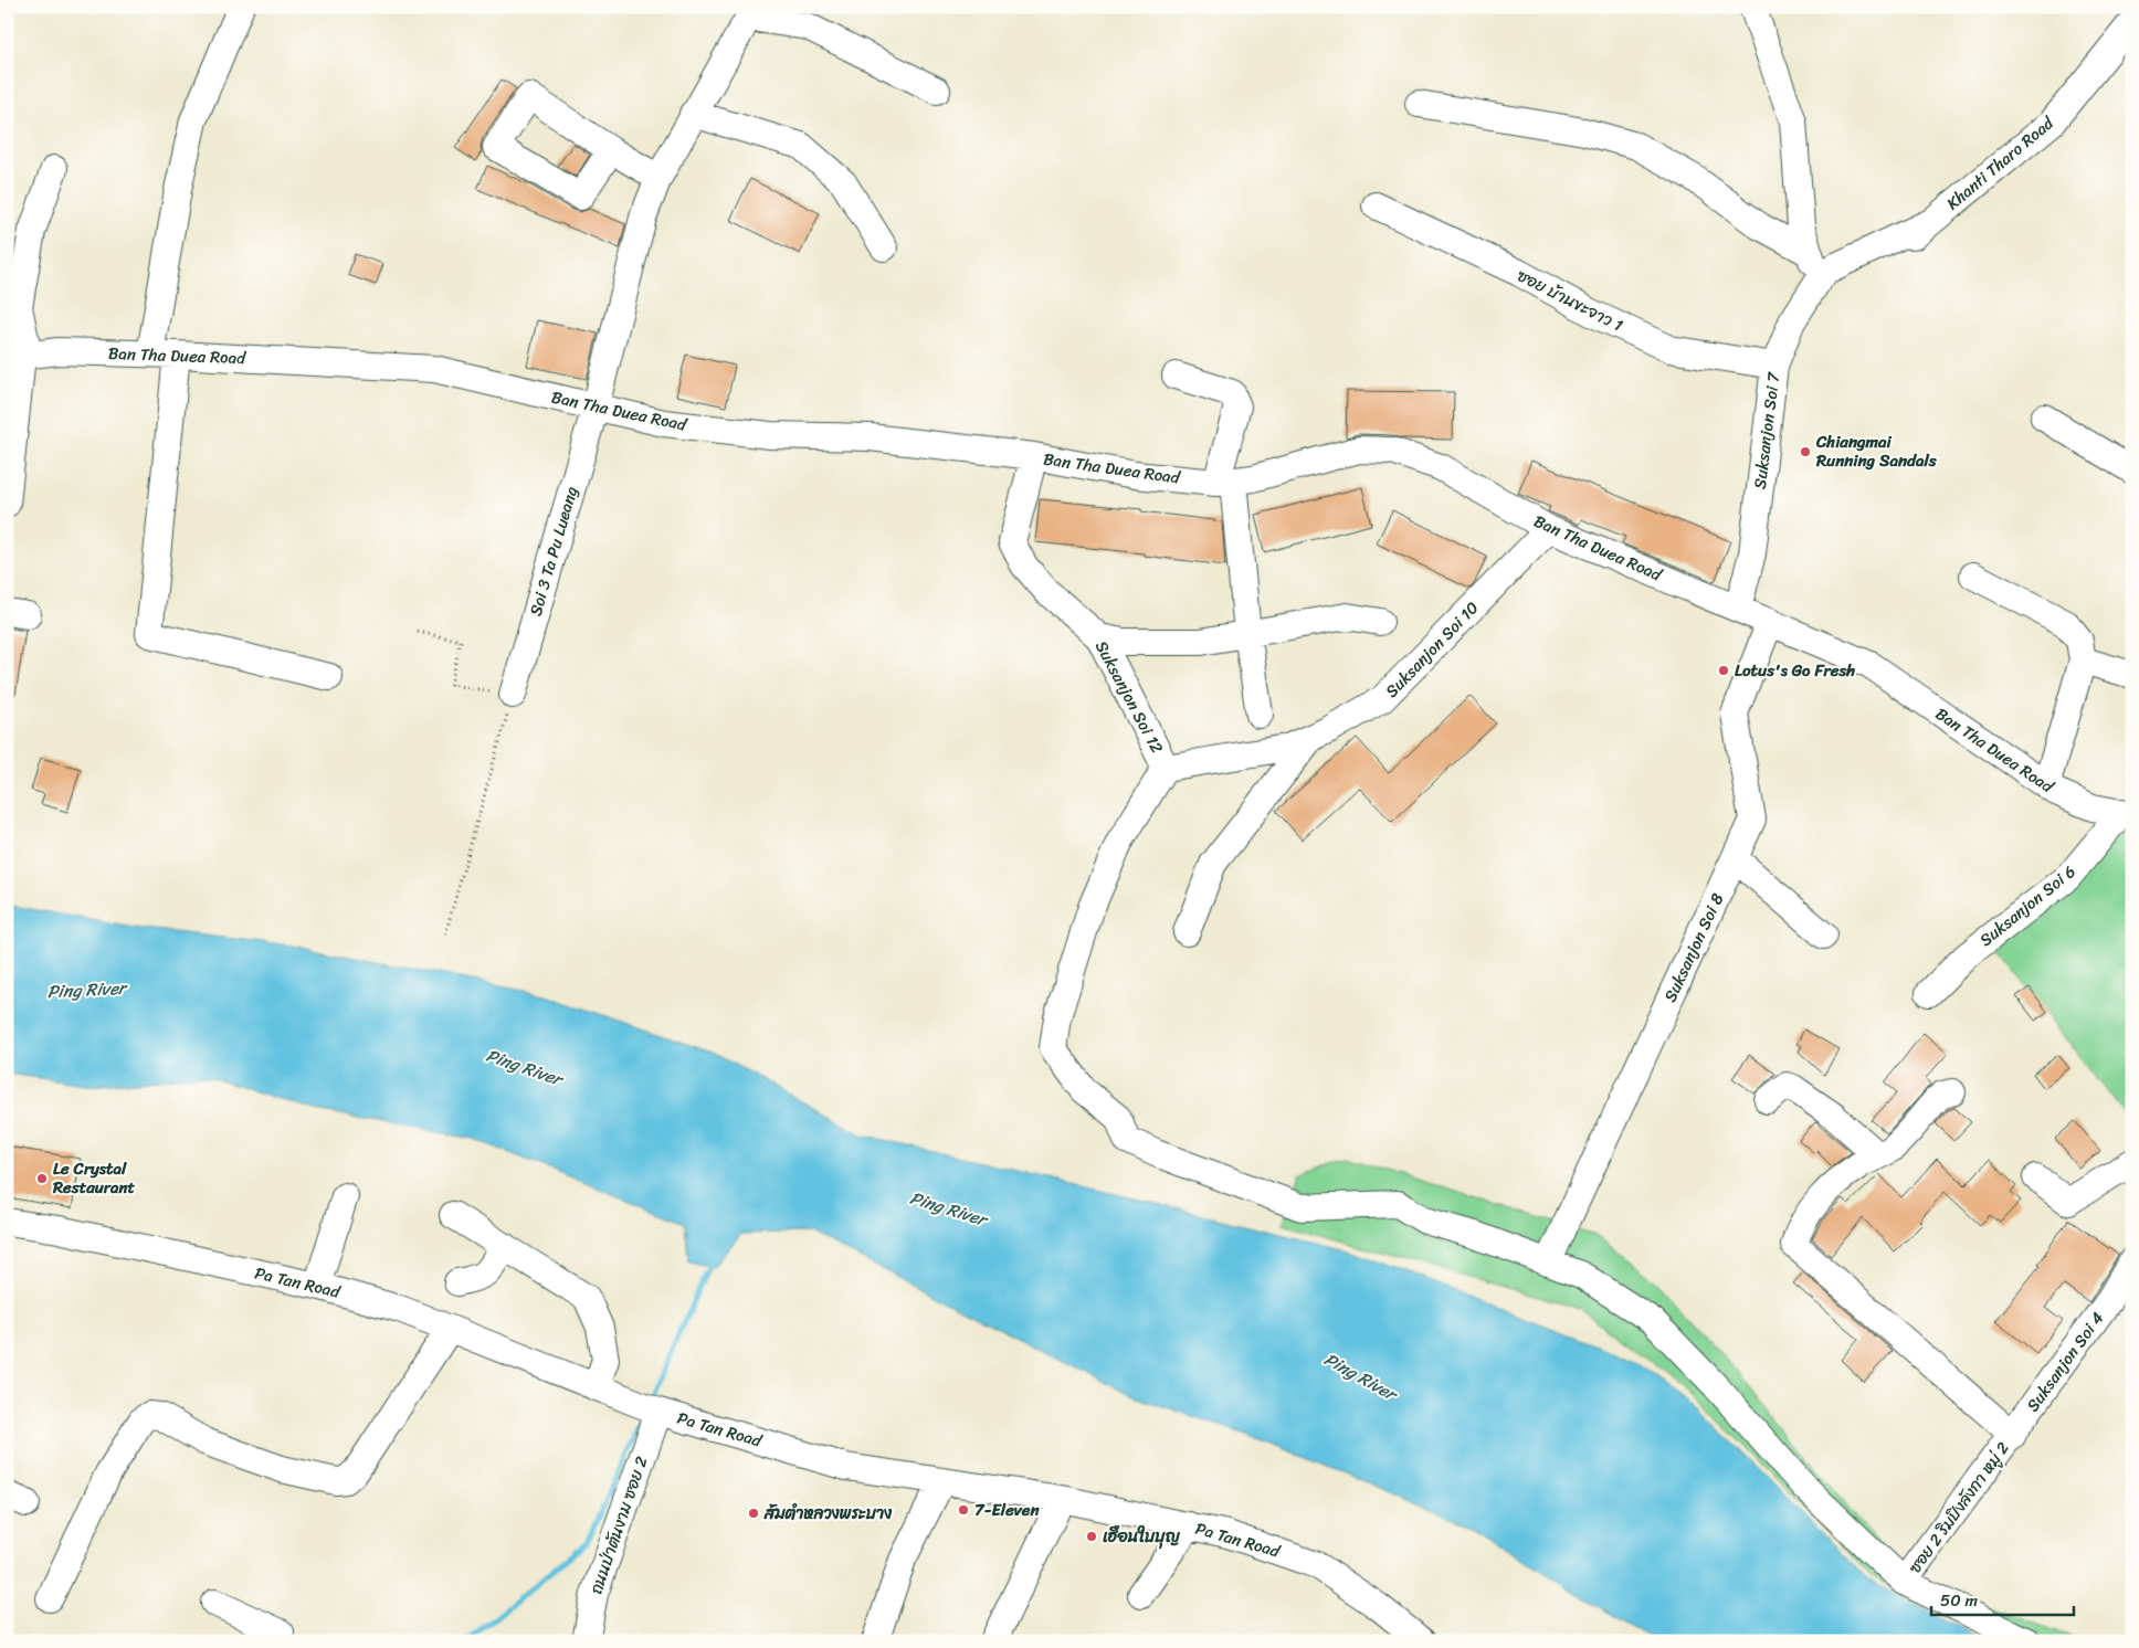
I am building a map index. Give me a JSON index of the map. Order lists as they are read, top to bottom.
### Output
{
  "streets": {
    "street": [
      "Khanti Tharo Road",
      "ซอย บ้านขะจาว 1",
      "Ban Tha Duea Road",
      "Suksanjon Soi 7",
      "Soi 3 Ta Pu Lueang",
      "Suksanjon Soi 10",
      "Suksanjon Soi 12",
      "Suksanjon Soi 6",
      "Suksanjon Soi 8",
      "Pa Tan Road",
      "Suksanjon Soi 4",
      "ซอย 2 ริมปิงลังกา หมู่ 2",
      "ถนนป่าตันงาม ซอย 2"
    ]
  },
  "crossings": [
    ["Khanti Tharo Road", "Suksanjon Soi 7"],
    ["ซอย บ้านขะจาว 1", "Suksanjon Soi 7"],
    ["Ban Tha Duea Road", "Suksanjon Soi 7"],
    ["Ban Tha Duea Road", "Soi 3 Ta Pu Lueang"],
    ["Ban Tha Duea Road", "Suksanjon Soi 10"],
    ["Ban Tha Duea Road", "Suksanjon Soi 12"],
    ["Ban Tha Duea Road", "Suksanjon Soi 6"],
    ["Ban Tha Duea Road", "Suksanjon Soi 8"],
    ["Suksanjon Soi 10", "Suksanjon Soi 12"],
    ["Suksanjon Soi 12", "Suksanjon Soi 8"],
    ["Pa Tan Road", "ถนนป่าตันงาม ซอย 2"],
    ["Suksanjon Soi 4", "ซอย 2 ริมปิงลังกา หมู่ 2"]
  ],
  "water": ["Ping River"],
  "places": [
    "Chiangmai Running Sandals",
    "Lotus's Go Fresh",
    "Le Crystal Restaurant",
    "7-Eleven",
    "ส้มตำหลวงพระบาง",
    "เฮือนใบบุญ"
  ],
  "scale_bar": "50 m"
}
